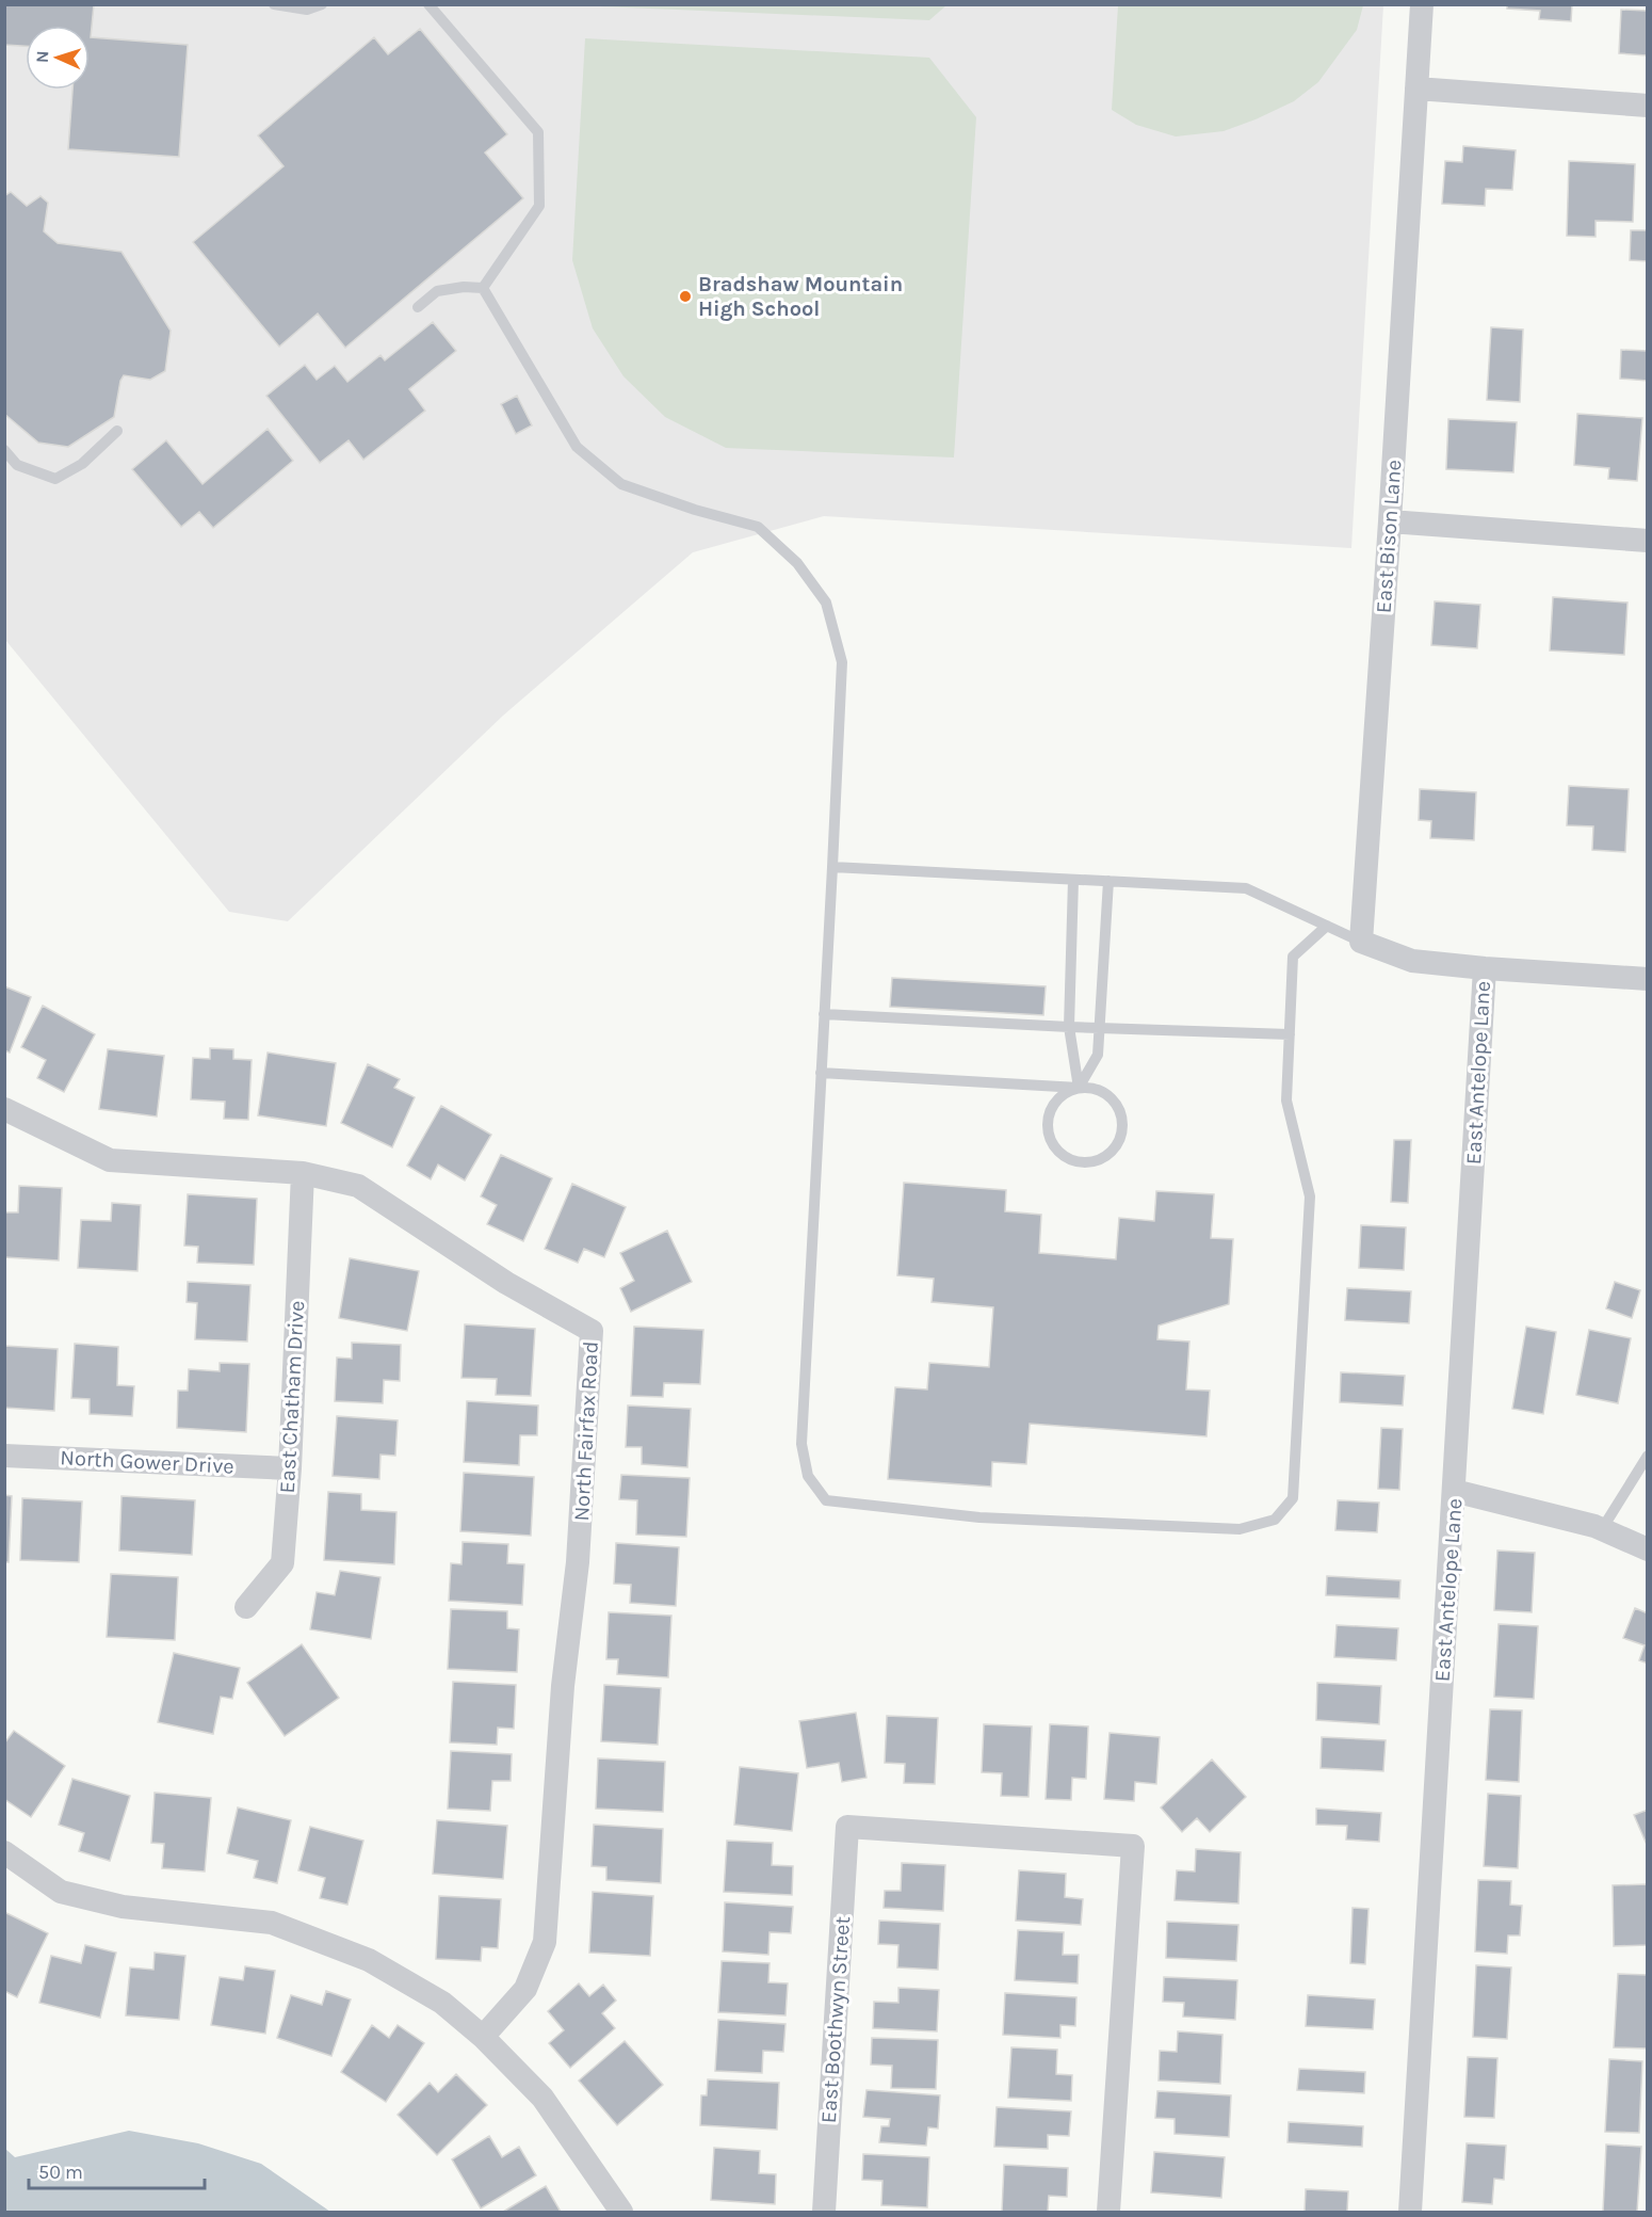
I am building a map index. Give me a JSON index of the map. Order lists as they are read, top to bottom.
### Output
{
  "streets": {
    "street": [
      "East Bison Lane",
      "East Antelope Lane",
      "East Chatham Drive",
      "North Fairfax Road",
      "North Gower Drive",
      "East Boothwyn Street"
    ]
  },
  "crossings": [
    ["East Chatham Drive", "North Fairfax Road"],
    ["East Chatham Drive", "North Gower Drive"]
  ],
  "places": ["Bradshaw Mountain High School"],
  "scale_bar": "50 m",
  "north": "left"
}
